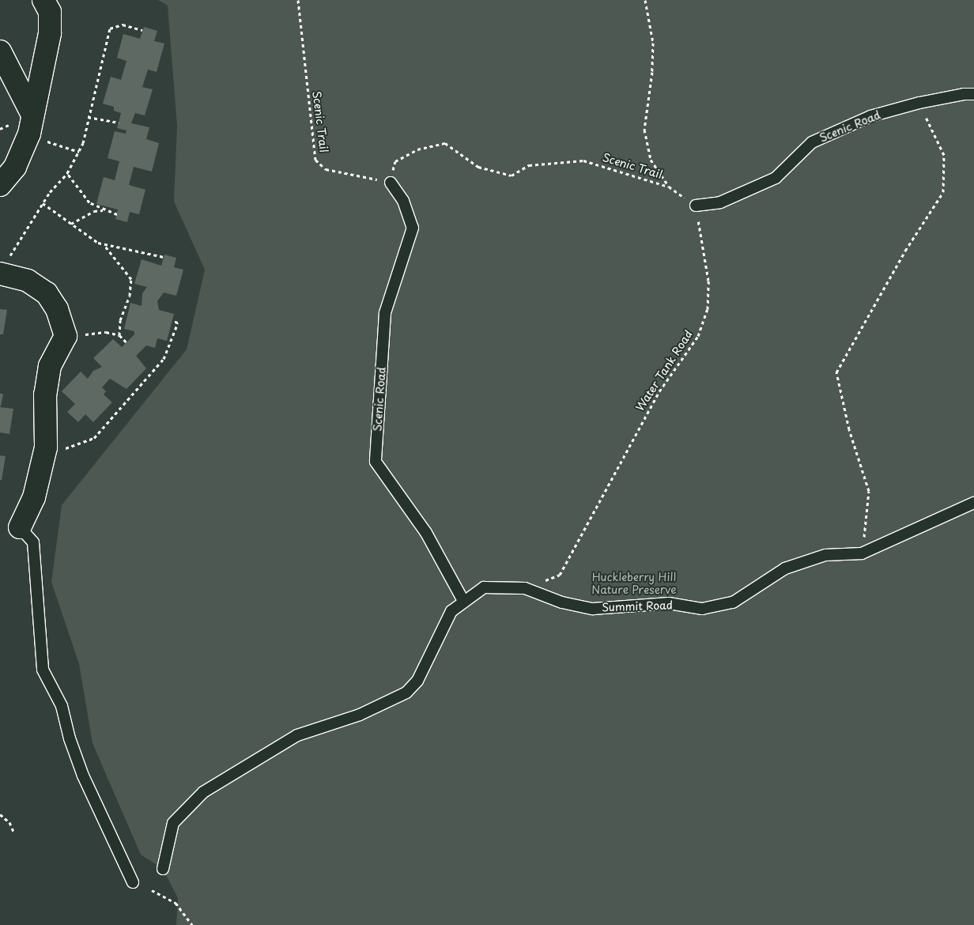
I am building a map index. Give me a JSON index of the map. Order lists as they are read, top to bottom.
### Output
{
  "streets": {
    "lane": ["Scenic Road", "Summit Road"],
    "path": ["Scenic Trail", "Water Tank Road"]
  },
  "crossings": [
    ["Scenic Trail", "Scenic Road"],
    ["Scenic Road", "Water Tank Road"],
    ["Scenic Road", "Summit Road"],
    ["Water Tank Road", "Summit Road"]
  ],
  "parks": ["Huckleberry Hill Nature Preserve"]
}
